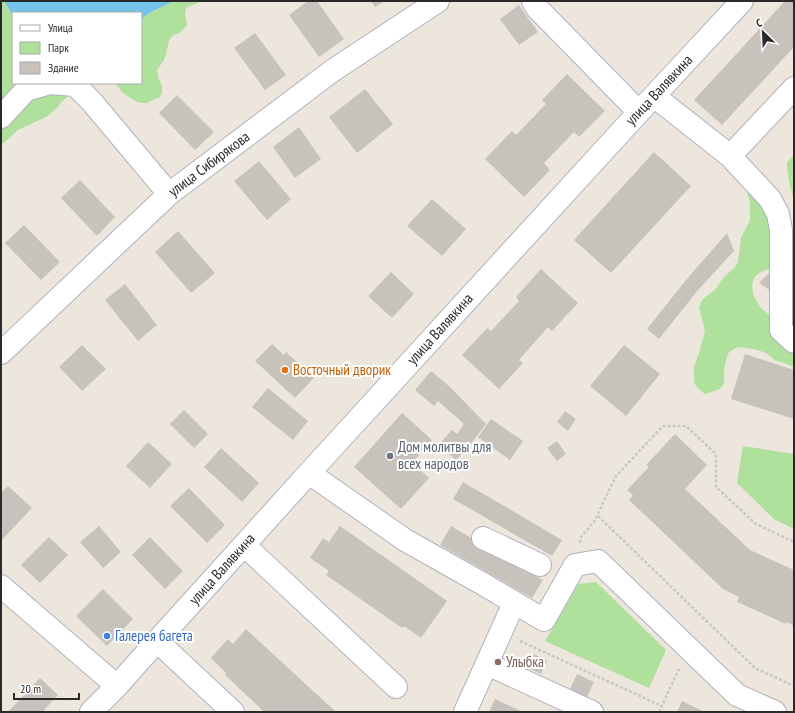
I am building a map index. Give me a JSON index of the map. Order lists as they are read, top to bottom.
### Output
{
  "streets": {
    "street": ["улица Валявкина", "улица Сибирякова"]
  },
  "places": [
    "Восточный дворик",
    "Дом молитвы для всех народов",
    "Галерея багета",
    "Улыбка"
  ],
  "legend": ["Улица", "Парк", "Здание"],
  "scale_bar": "20 m",
  "north": "top left"
}
